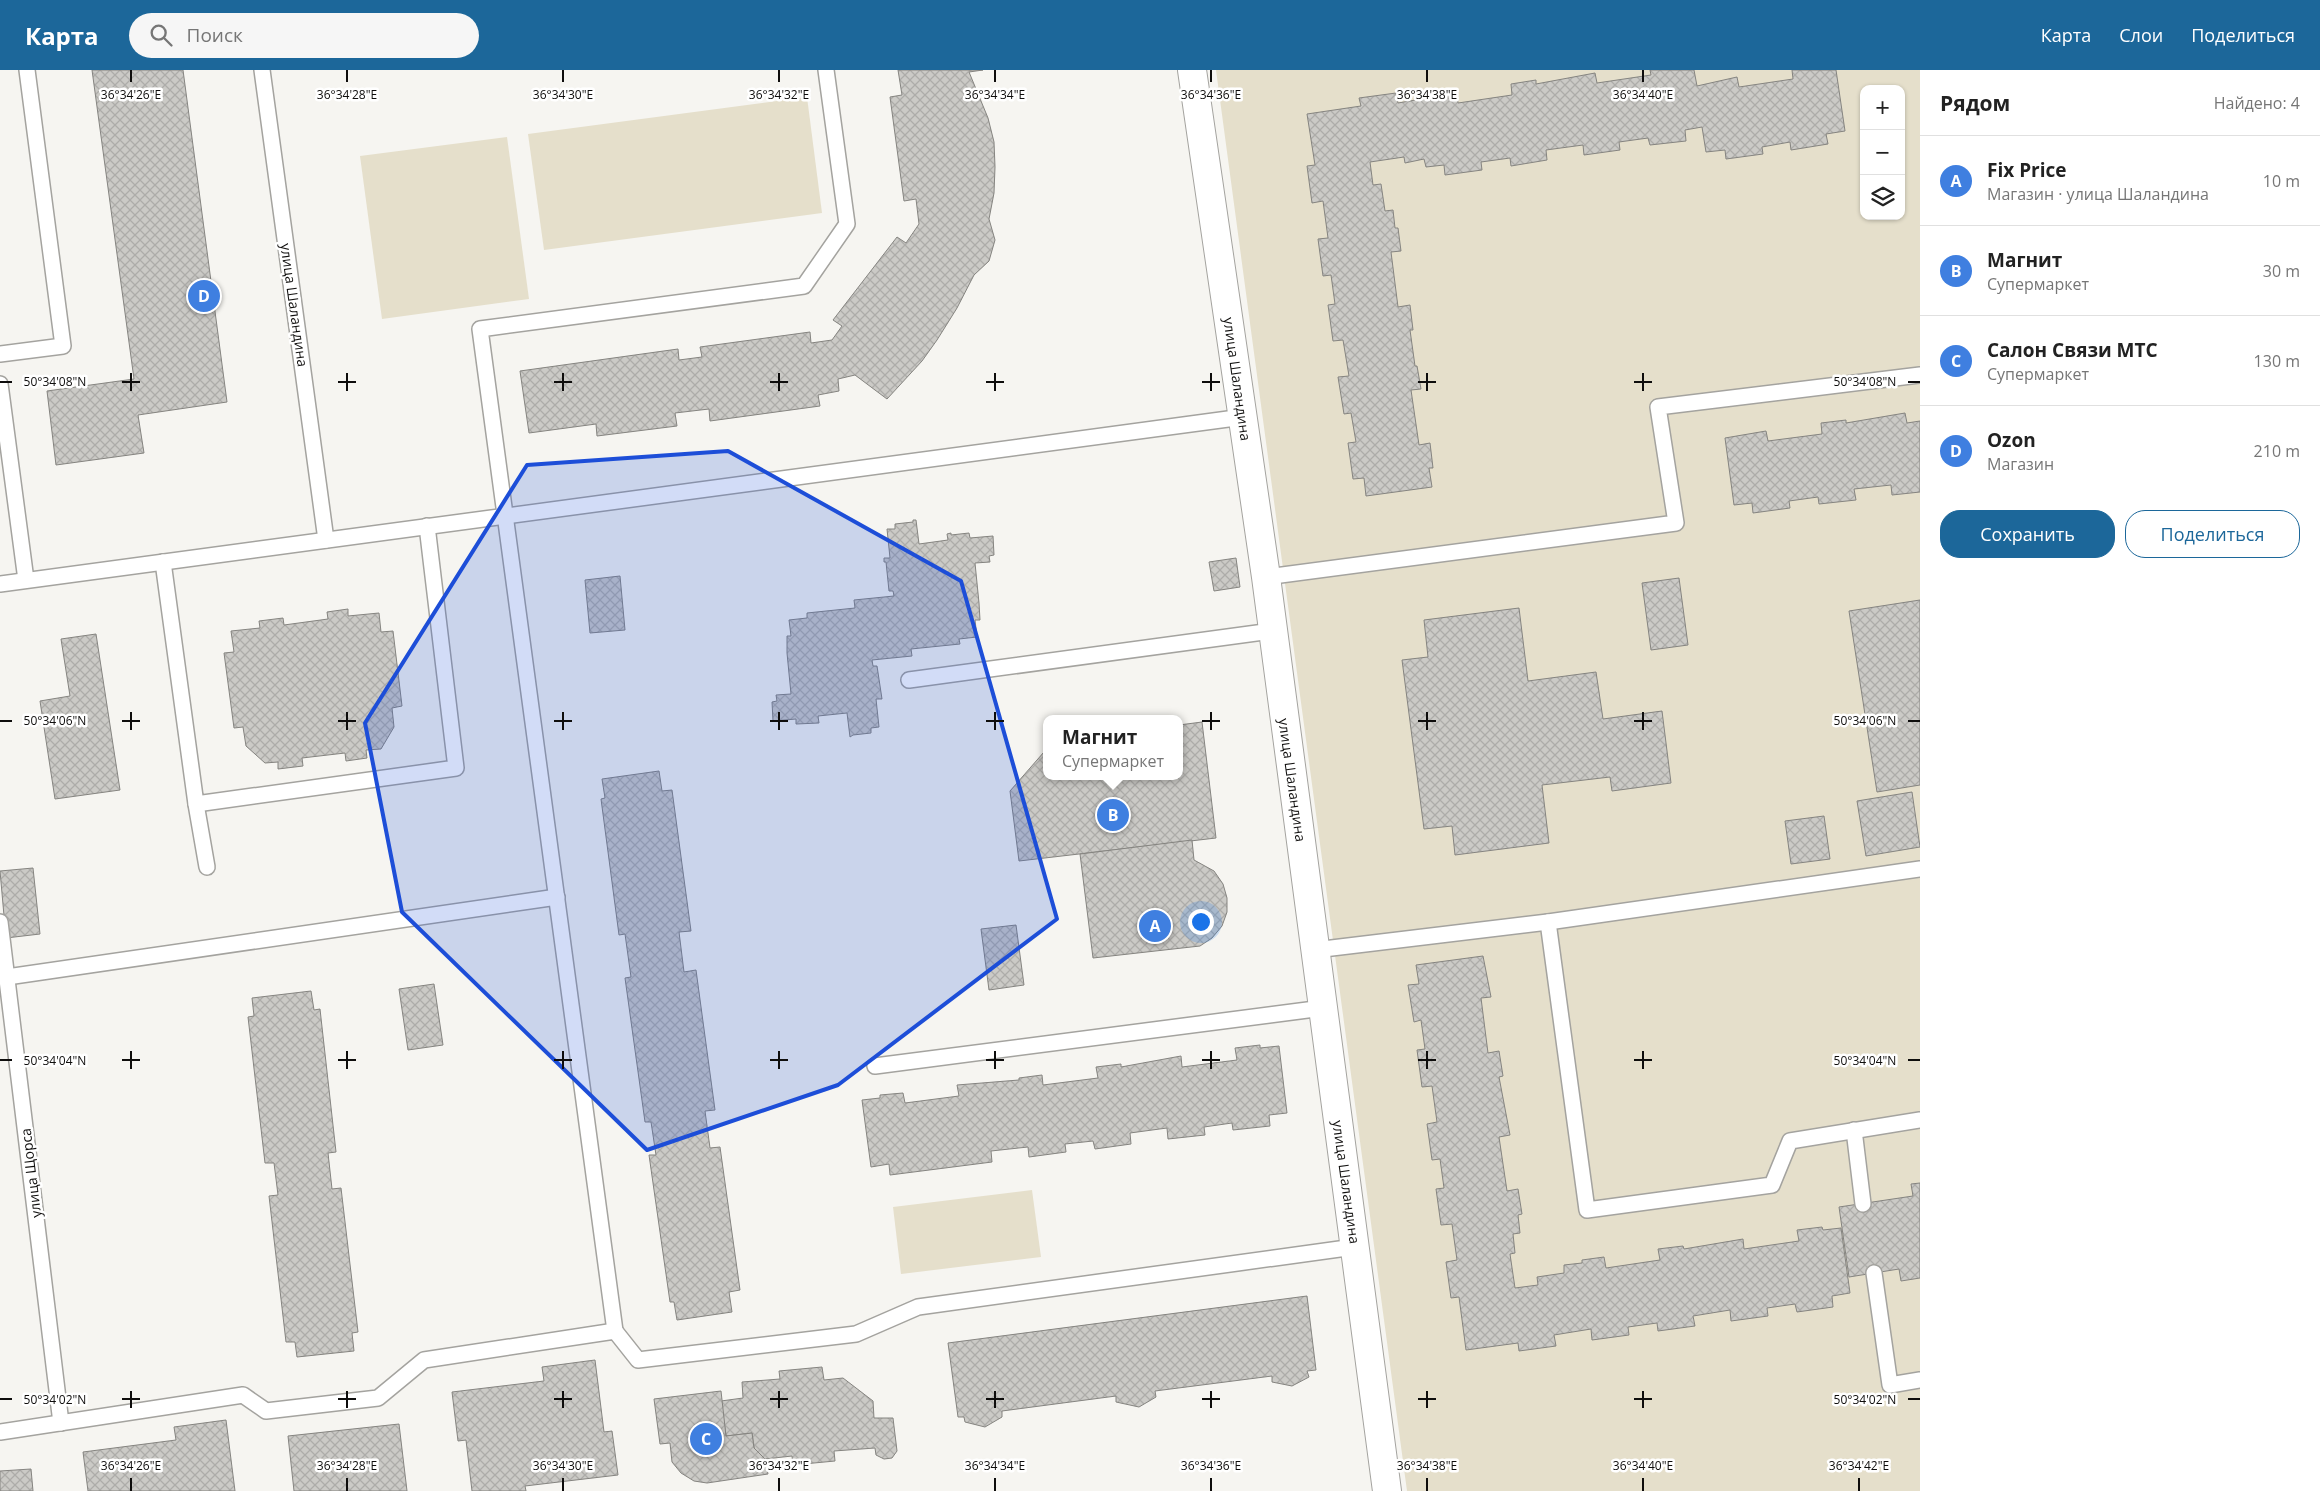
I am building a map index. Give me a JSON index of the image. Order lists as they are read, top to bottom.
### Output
{
  "streets": {
    "street": ["улица Шаландина"],
    "lane": ["улица Щорса"]
  },
  "page": {
    "header": "Карта",
    "search": "Поиск",
    "nav": ["Карта", "Слои", "Поделиться"],
    "heading": ["Рядом", "Найдено: 4"],
    "map_buttons": ["+", "−"],
    "list": [
      {
        "mark": "A",
        "name": "Fix Price",
        "note": "Магазин · улица Шаландина",
        "value": "10 m"
      },
      {
        "mark": "B",
        "name": "Магнит",
        "note": "Супермаркет",
        "value": "30 m"
      },
      {
        "mark": "C",
        "name": "Салон Связи МТС",
        "note": "Супермаркет",
        "value": "130 m"
      },
      {
        "mark": "D",
        "name": "Ozon",
        "note": "Магазин",
        "value": "210 m"
      }
    ],
    "pins": [
      "D",
      "B",
      "A",
      "C"
    ],
    "buttons": ["Сохранить", "Поделиться"],
    "popup": ["Магнит", "Супермаркет"]
  },
  "coordinates": [
    "36°34'26\"E",
    "36°34'28\"E",
    "36°34'30\"E",
    "36°34'32\"E",
    "36°34'34\"E",
    "36°34'36\"E",
    "36°34'38\"E",
    "36°34'40\"E",
    "50°34'08\"N",
    "50°34'06\"N",
    "50°34'04\"N",
    "50°34'02\"N",
    "36°34'42\"E"
  ]
}
